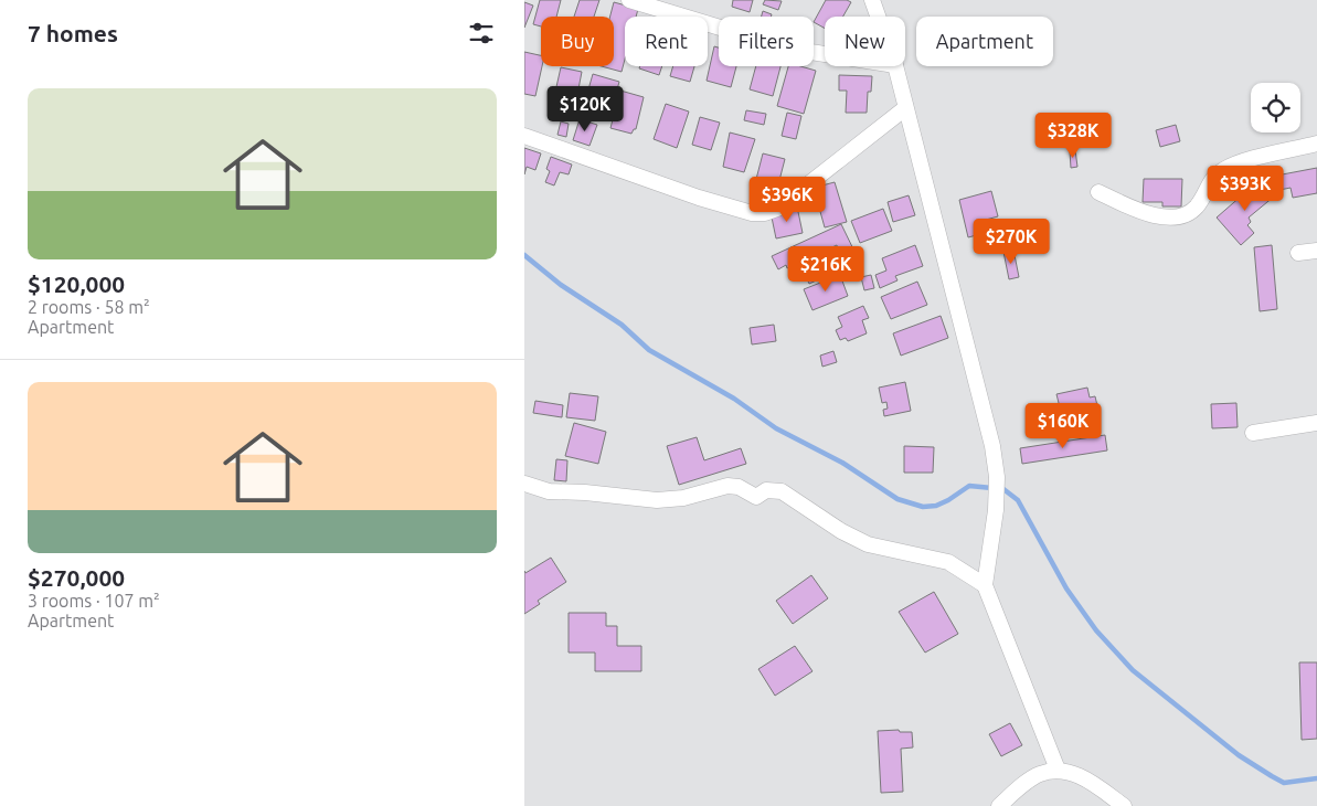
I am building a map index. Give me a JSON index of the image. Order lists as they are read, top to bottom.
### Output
{
  "page": {
    "heading": "7 homes",
    "chip": [
      "Buy",
      "Rent",
      "Filters",
      "New",
      "Apartment"
    ],
    "list": [
      {
        "name": "$120,000",
        "note": "2 rooms · 58 m² · Apartment"
      },
      {
        "name": "$270,000",
        "note": "3 rooms · 107 m² · Apartment"
      }
    ],
    "price": [
      "$120K",
      "$328K",
      "$393K",
      "$396K",
      "$270K",
      "$216K",
      "$160K"
    ]
  }
}
